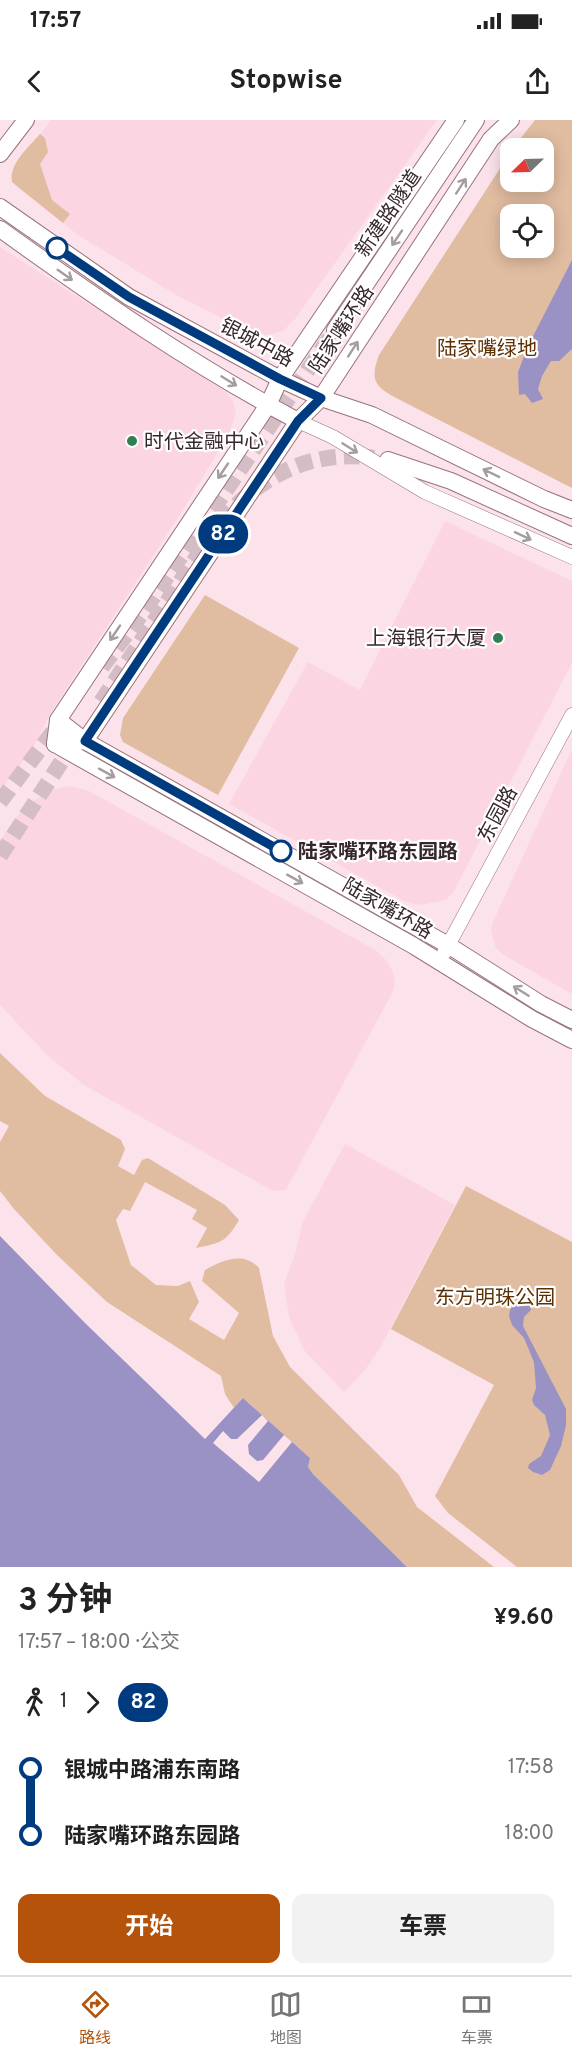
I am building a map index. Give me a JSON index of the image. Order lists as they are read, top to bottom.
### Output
{
  "streets": {
    "main road": ["新建路隧道", "陆家嘴环路", "银城中路"],
    "street": ["东园路"]
  },
  "crossings": [
    ["陆家嘴环路", "银城中路"],
    ["陆家嘴环路", "东园路"]
  ],
  "one_way": ["新建路隧道"],
  "parks": ["陆家嘴绿地", "东方明珠公园"],
  "places": ["时代金融中心", "上海银行大厦", "陆家嘴环路东园路"],
  "lines": ["bus line 82"],
  "north": "bottom left",
  "page": {
    "status": "17:57",
    "header": "Stopwise",
    "on_map": "82",
    "heading": ["3 分钟", "17:57 – 18:00 · 公交", "¥9.60"],
    "legs": ["1", "82"],
    "list": [
      {
        "name": "银城中路浦东南路",
        "value": "17:58"
      },
      {
        "name": "陆家嘴环路东园路",
        "value": "18:00"
      }
    ],
    "buttons": ["开始", "车票"],
    "tabs": ["路线", "地图", "车票"]
  }
}
